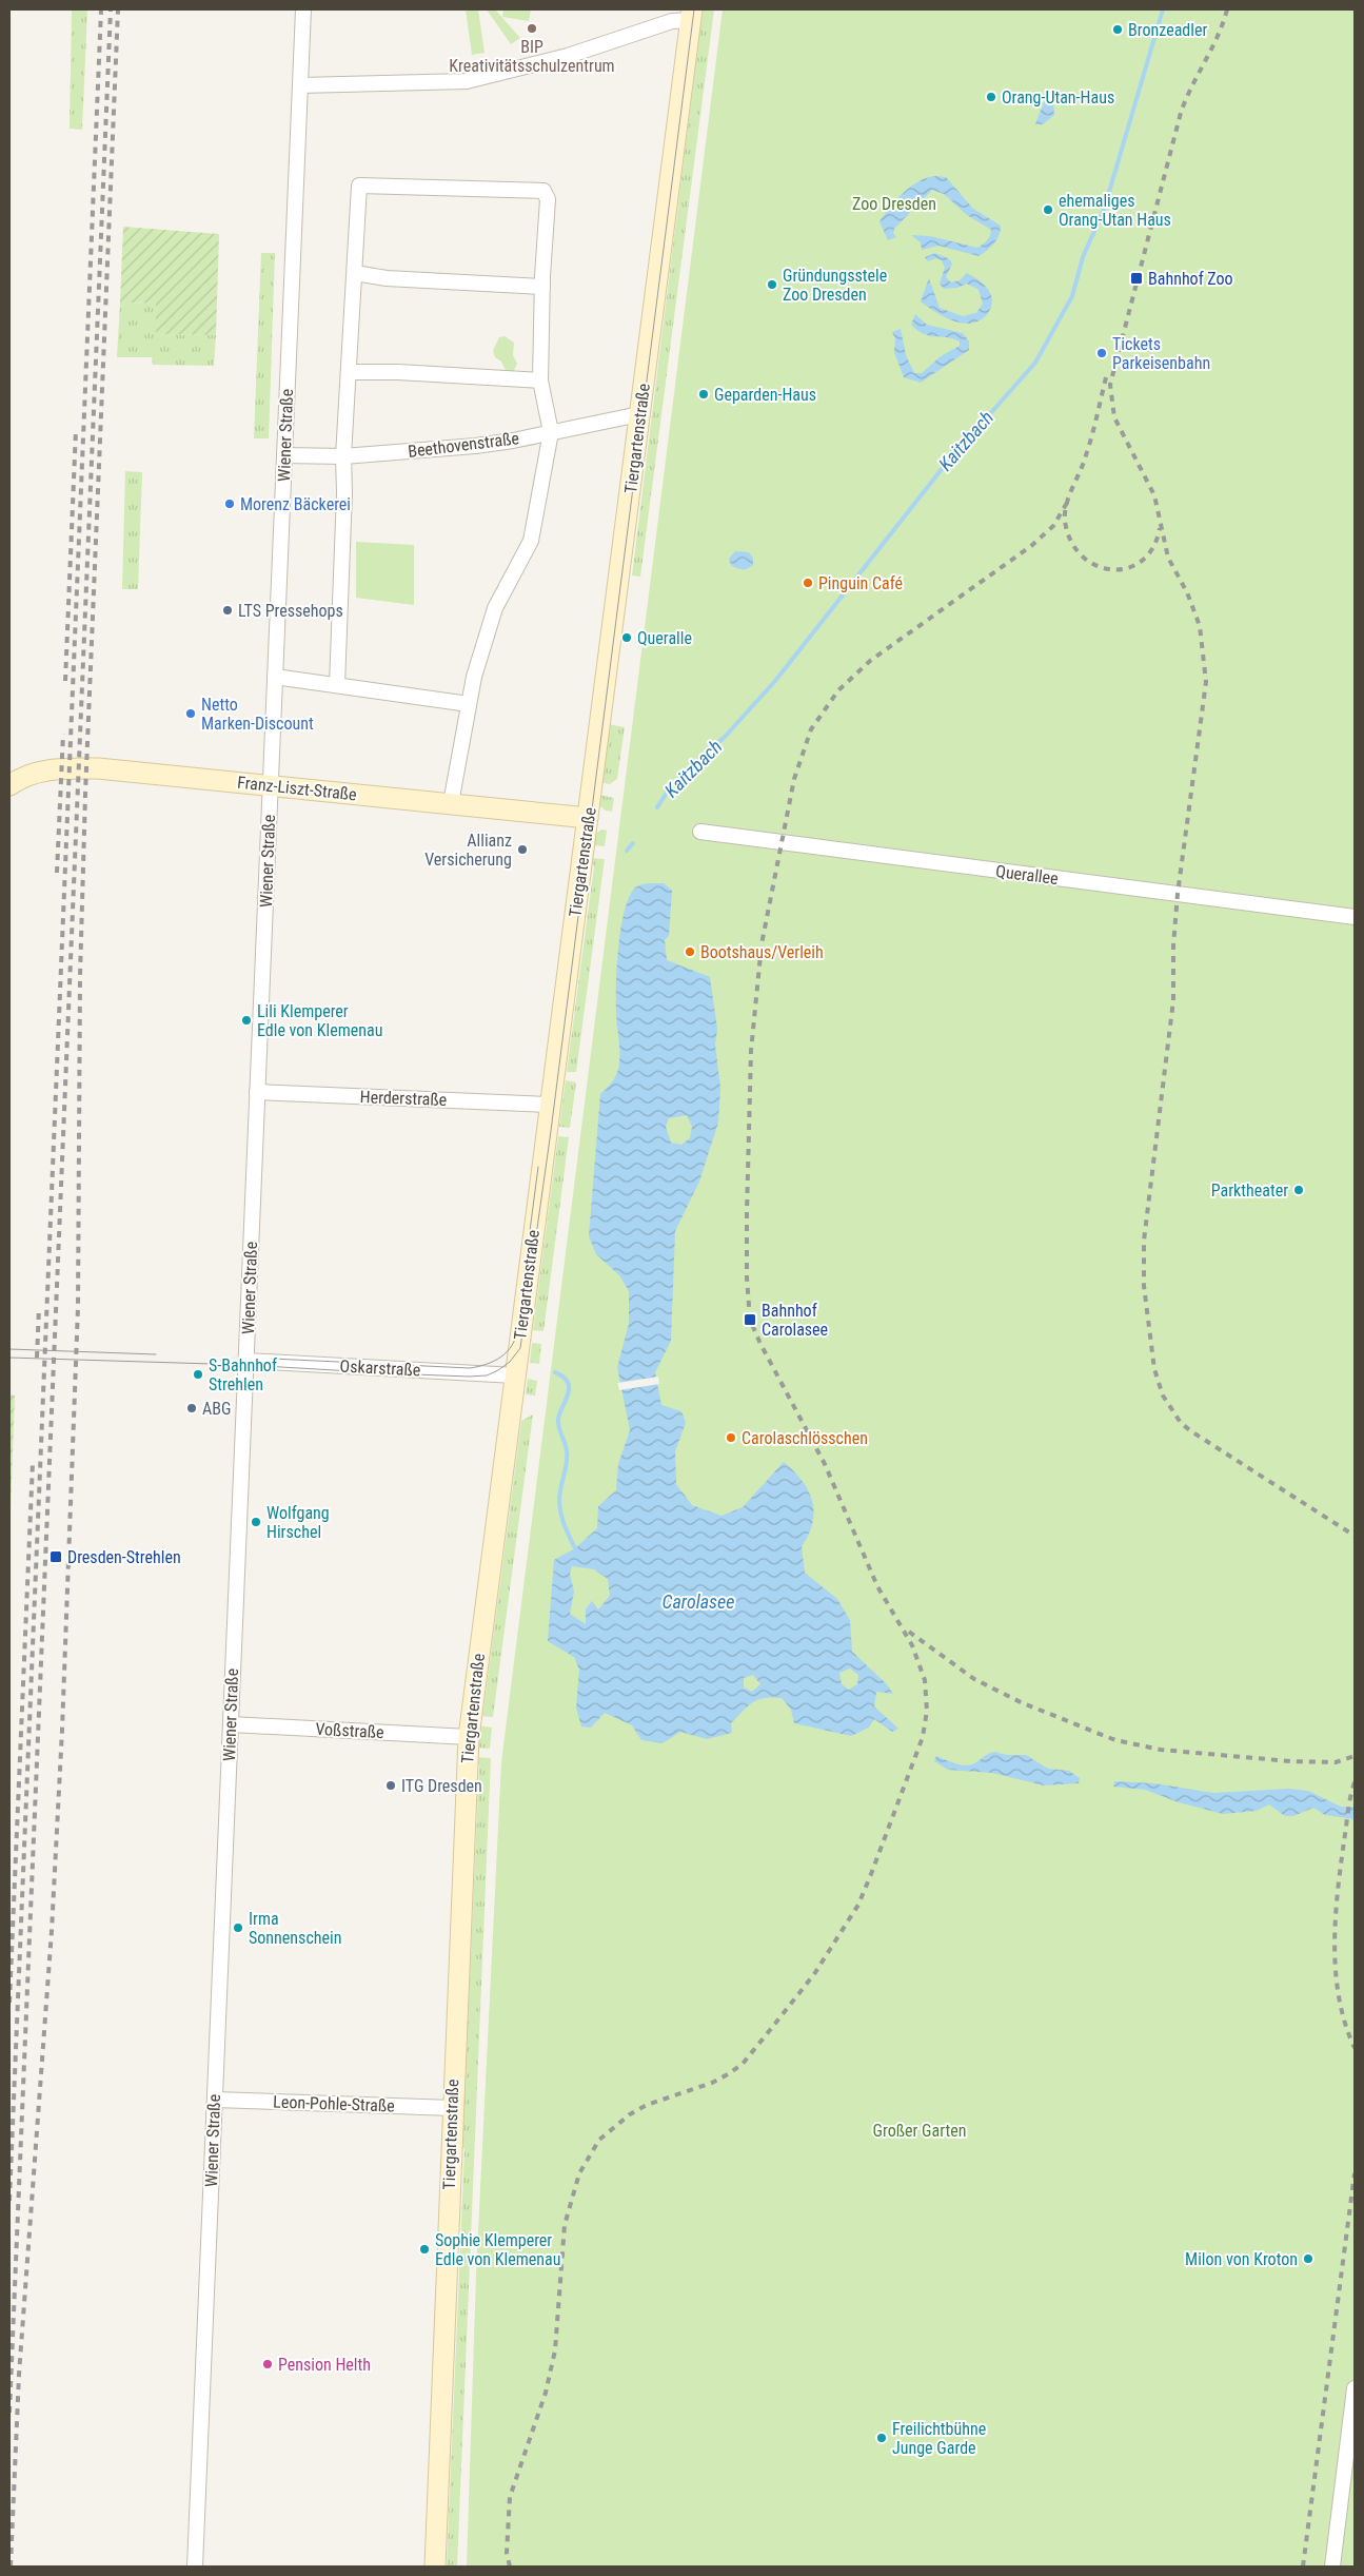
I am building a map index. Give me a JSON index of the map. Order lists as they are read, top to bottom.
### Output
{
  "streets": {
    "main road": ["Tiergartenstraße", "Franz-Liszt-Straße"],
    "street": [
      "Wiener Straße",
      "Beethovenstraße",
      "Querallee",
      "Herderstraße",
      "Oskarstraße",
      "Voßstraße",
      "Leon-Pohle-Straße"
    ]
  },
  "crossings": [
    ["Wiener Straße", "Beethovenstraße"],
    ["Wiener Straße", "Franz-Liszt-Straße"],
    ["Wiener Straße", "Herderstraße"],
    ["Wiener Straße", "Oskarstraße"],
    ["Wiener Straße", "Voßstraße"],
    ["Wiener Straße", "Leon-Pohle-Straße"],
    ["Tiergartenstraße", "Beethovenstraße"],
    ["Tiergartenstraße", "Franz-Liszt-Straße"],
    ["Tiergartenstraße", "Herderstraße"],
    ["Tiergartenstraße", "Oskarstraße"],
    ["Tiergartenstraße", "Voßstraße"],
    ["Tiergartenstraße", "Leon-Pohle-Straße"]
  ],
  "water": ["Kaitzbach", "Carolasee"],
  "parks": ["Zoo Dresden", "Großer Garten"],
  "places": {
    "other": [
      "BIP Kreativitätsschulzentrum",
      "Bronzeadler",
      "Orang-Utan-Haus",
      "ehemaliges Orang-Utan Haus",
      "Gründungsstele Zoo Dresden",
      "Tickets Parkeisenbahn",
      "Geparden-Haus",
      "Morenz Bäckerei",
      "Pinguin Café",
      "LTS Pressehops",
      "Queralle",
      "Netto Marken-Discount",
      "Allianz Versicherung",
      "Bootshaus/Verleih",
      "Lili Klemperer Edle von Klemenau",
      "Parktheater",
      "S-Bahnhof Strehlen",
      "ABG",
      "Carolaschlösschen",
      "Wolfgang Hirschel",
      "ITG Dresden",
      "Irma Sonnenschein",
      "Sophie Klemperer Edle von Klemenau",
      "Milon von Kroton",
      "Pension Helth",
      "Freilichtbühne Junge Garde"
    ],
    "transit": ["Bahnhof Zoo", "Bahnhof Carolasee", "Dresden-Strehlen"]
  }
}
